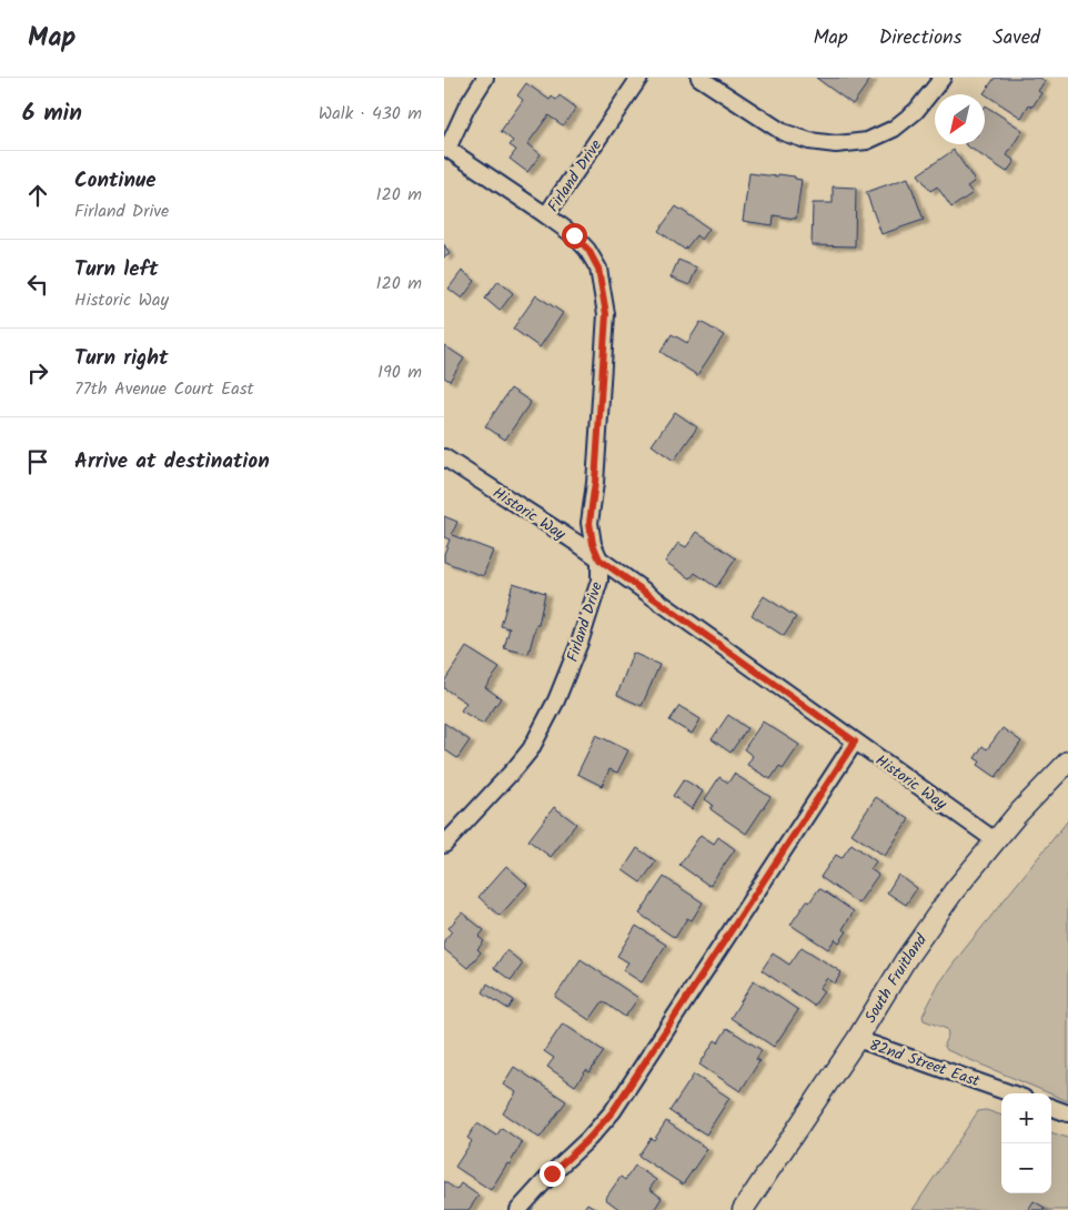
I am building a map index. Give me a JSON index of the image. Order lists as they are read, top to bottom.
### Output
{
  "streets": {
    "street": [
      "Firland Drive",
      "Historic Way",
      "South Fruitland",
      "82nd Street East"
    ]
  },
  "crossings": [
    ["Firland Drive", "Historic Way"],
    ["Historic Way", "South Fruitland"],
    ["South Fruitland", "82nd Street East"]
  ],
  "north": "bottom left",
  "page": {
    "header": "Map",
    "nav": ["Map", "Directions", "Saved"],
    "heading": ["6 min", "Walk · 430 m"],
    "list": [
      ["Continue", "Firland Drive", "120 m"],
      ["Turn left", "Historic Way", "120 m"],
      ["Turn right", "77th Avenue Court East", "190 m"],
      "Arrive at destination"
    ],
    "map_buttons": ["+", "−"]
  }
}
